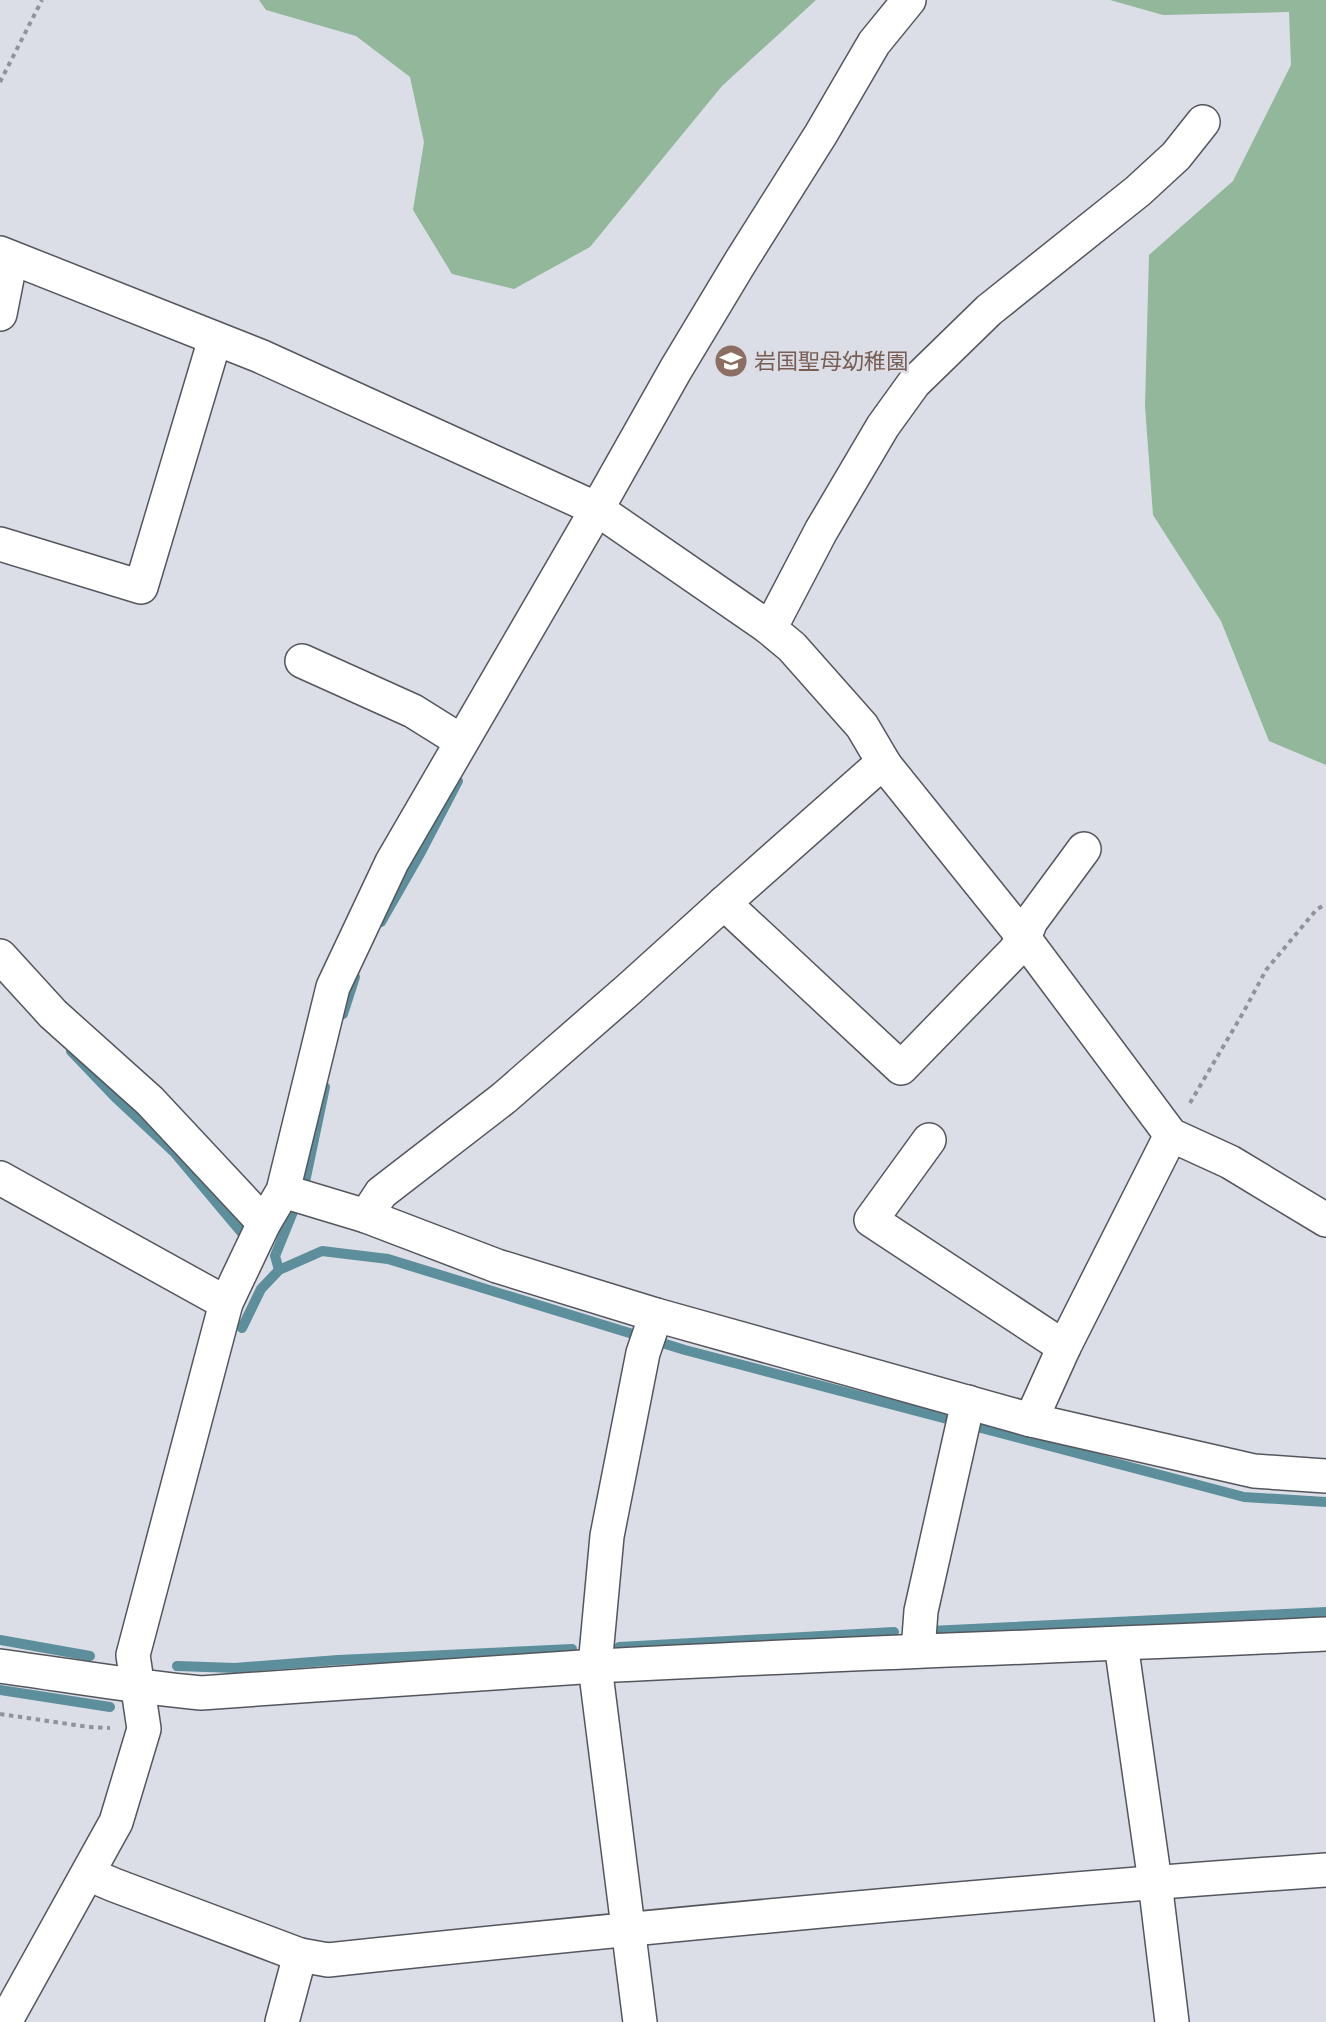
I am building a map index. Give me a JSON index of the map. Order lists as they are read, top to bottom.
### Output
{
  "places": {
    "school or university": ["岩国聖母幼稚園"]
  }
}
